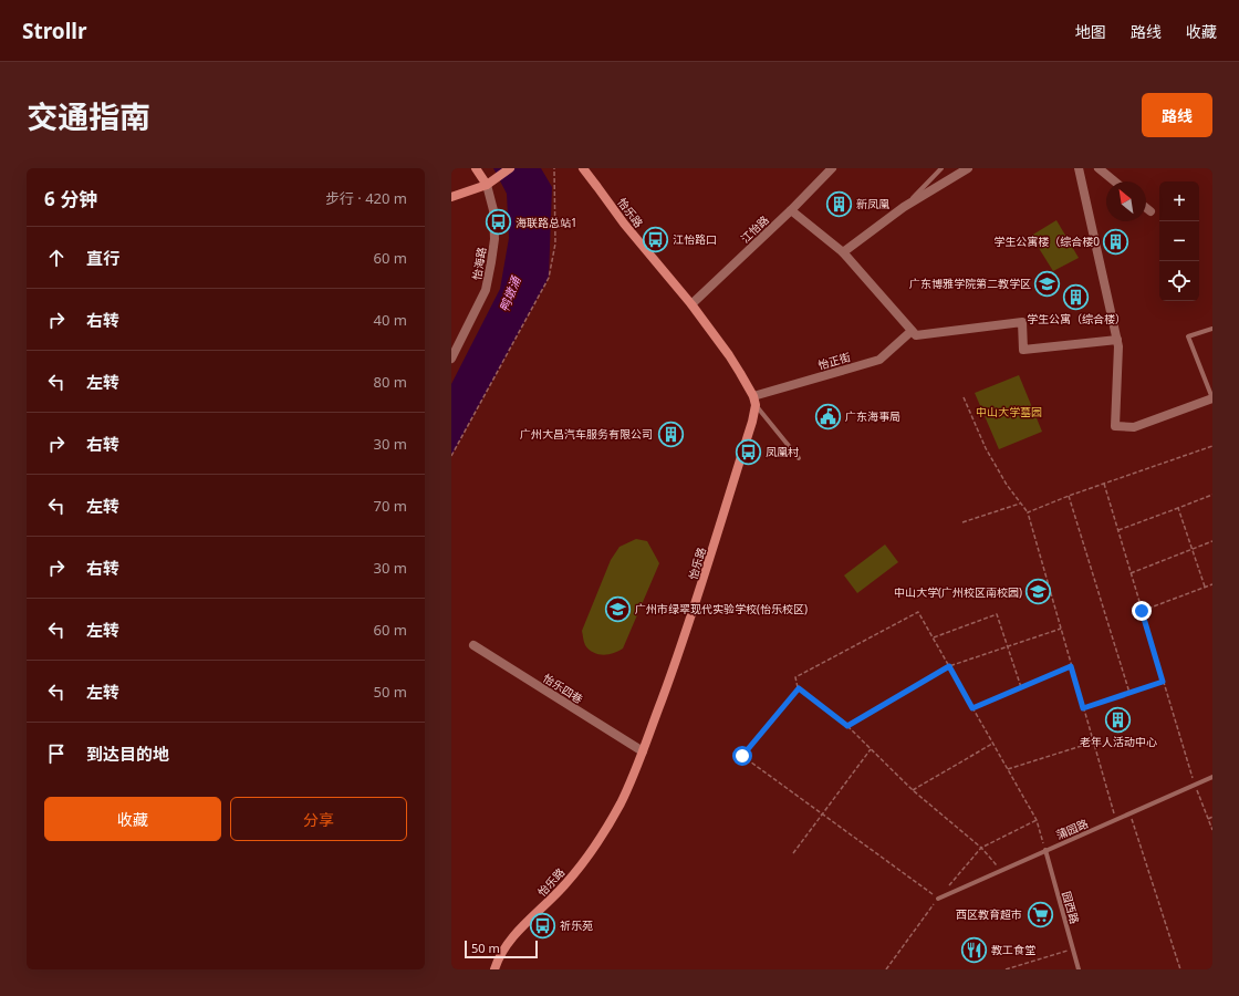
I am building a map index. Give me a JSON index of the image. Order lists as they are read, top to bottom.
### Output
{
  "streets": {
    "street": [
      "怡乐路",
      "江怡路",
      "怡海路",
      "怡正街",
      "怡乐四巷"
    ],
    "lane": ["蒲园路", "园西路"]
  },
  "crossings": [
    ["怡乐路", "江怡路"],
    ["怡乐路", "怡正街"],
    ["怡乐路", "怡乐四巷"],
    ["蒲园路", "园西路"]
  ],
  "water": ["鸭墩涌"],
  "parks": ["中山大学墓园"],
  "places": {
    "building": [
      "新凤凰",
      "学生公寓楼（综合楼0",
      "学生公寓（综合楼）",
      "广州大昌汽车服务有限公司",
      "老年人活动中心"
    ],
    "bus stop": [
      "海联路总站1",
      "江怡路口",
      "凤凰村",
      "祈乐苑"
    ],
    "school or university": ["广东博雅学院第二教学区", "中山大学(广州校区南校园)", "广州市绿翠现代实验学校(怡乐校区)"],
    "public building": ["广东海事局"],
    "supermarket": ["西区教育超市"],
    "restaurant": ["教工食堂"]
  },
  "scale_bar": "50 m",
  "north": "top left",
  "page": {
    "header": "Strollr",
    "nav": ["地图", "路线", "收藏"],
    "title": "交通指南",
    "buttons": [
      "路线",
      ["收藏", "分享"]
    ],
    "heading": ["6 分钟", "步行 · 420 m"],
    "map_buttons": ["+", "−"],
    "list": [
      ["直行", "60 m"],
      ["右转", "40 m"],
      ["左转", "80 m"],
      ["右转", "30 m"],
      ["左转", "70 m"],
      ["右转", "30 m"],
      ["左转", "60 m"],
      ["左转", "50 m"],
      "到达目的地"
    ],
    "scale": "50 m"
  }
}
